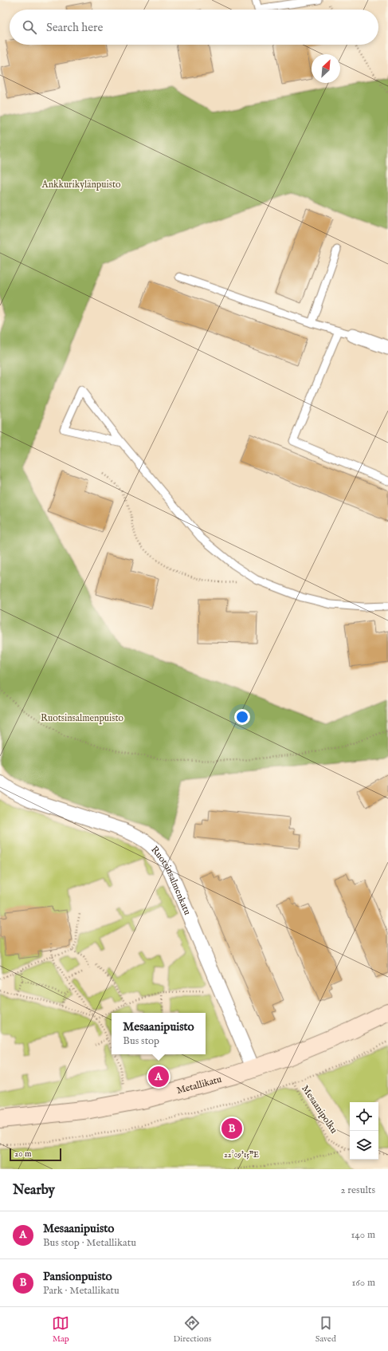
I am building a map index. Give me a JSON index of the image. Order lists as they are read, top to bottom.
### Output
{
  "streets": {
    "street": ["Ruotsinsalmenkatu", "Metallikatu"],
    "path": ["Mesaanipolku"]
  },
  "crossings": [
    ["Ruotsinsalmenkatu", "Metallikatu"]
  ],
  "parks": ["Ankkurikylänpuisto", "Ruotsinsalmenpuisto"],
  "scale_bar": "20 m",
  "north": "top right",
  "page": {
    "search": "Search here",
    "popup": ["Mesaanipuisto", "Bus stop"],
    "pins": ["A", "B"],
    "scale": "20 m",
    "heading": ["Nearby", "2 results"],
    "list": [
      {
        "mark": "A",
        "name": "Mesaanipuisto",
        "note": "Bus stop · Metallikatu",
        "value": "140 m"
      },
      {
        "mark": "B",
        "name": "Pansionpuisto",
        "note": "Park · Metallikatu",
        "value": "160 m"
      }
    ],
    "nav": ["Map", "Directions", "Saved"]
  },
  "coordinates": ["22°09'15\"E"]
}
